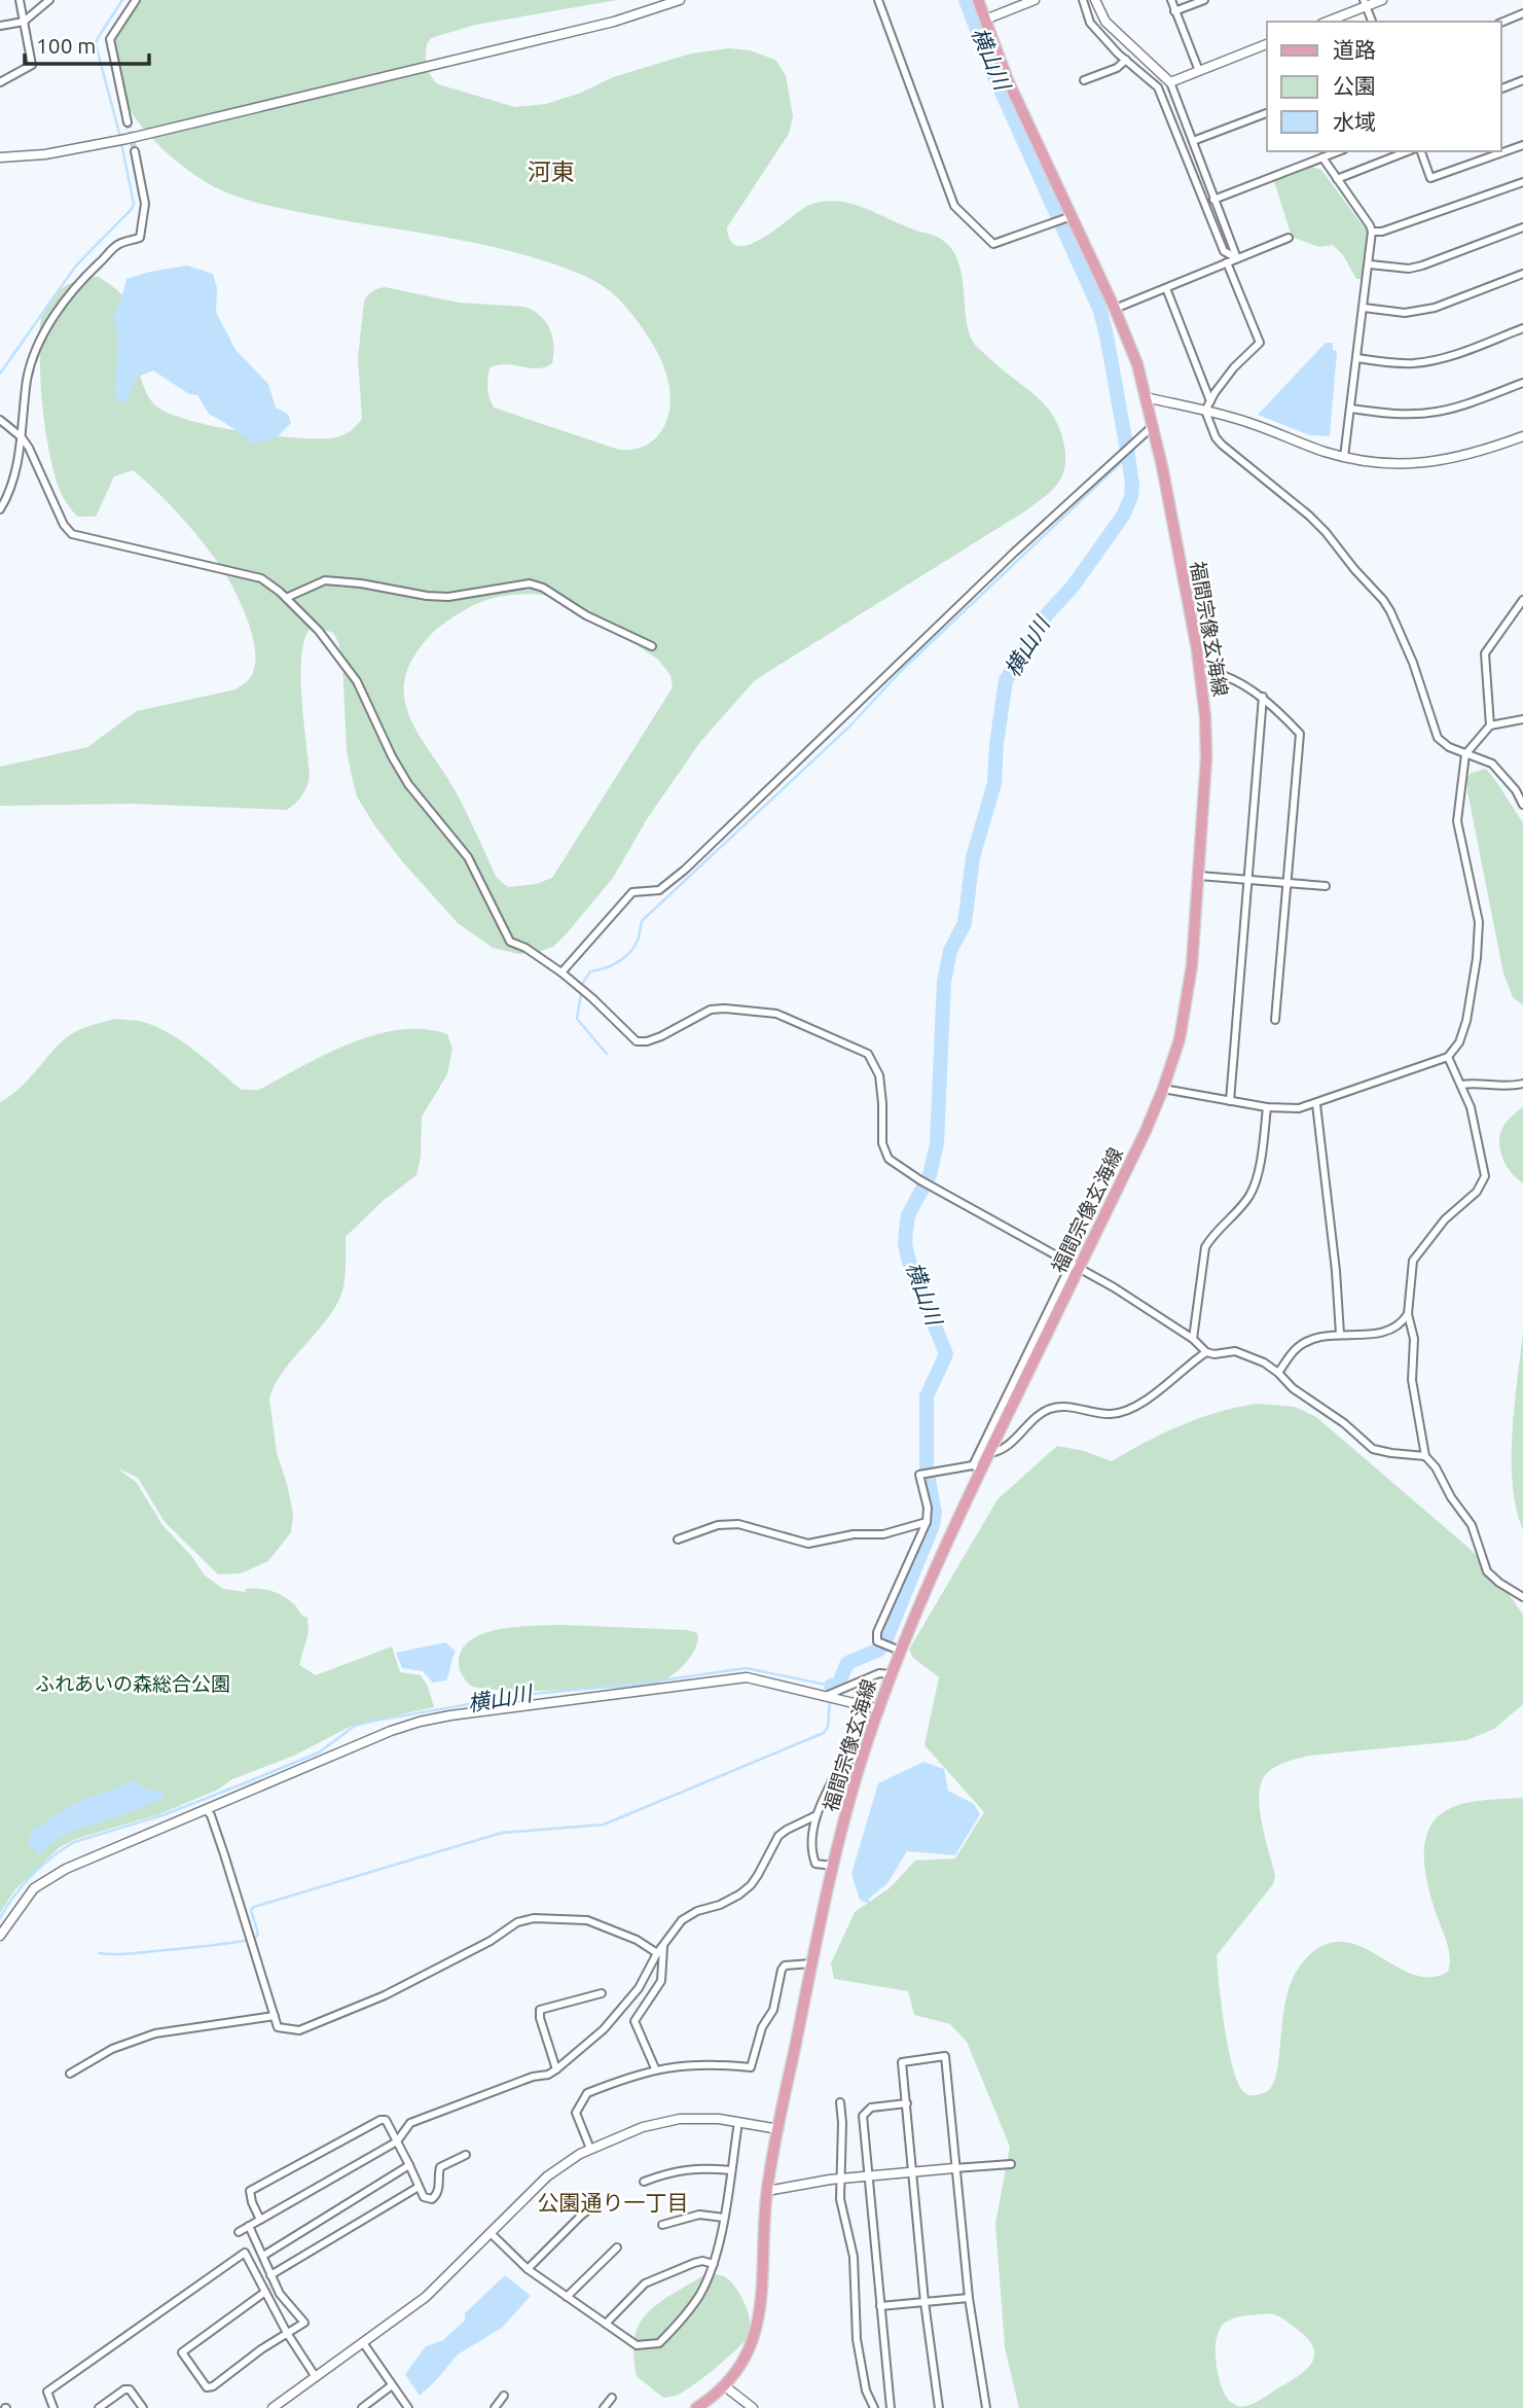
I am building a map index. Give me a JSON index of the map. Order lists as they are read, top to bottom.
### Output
{
  "streets": {
    "main road": ["福間宗像玄海線"]
  },
  "districts": ["河東", "公園通り一丁目"],
  "water": ["横山川"],
  "parks": ["ふれあいの森総合公園"],
  "legend": ["道路", "公園", "水域"],
  "scale_bar": "100 m"
}
